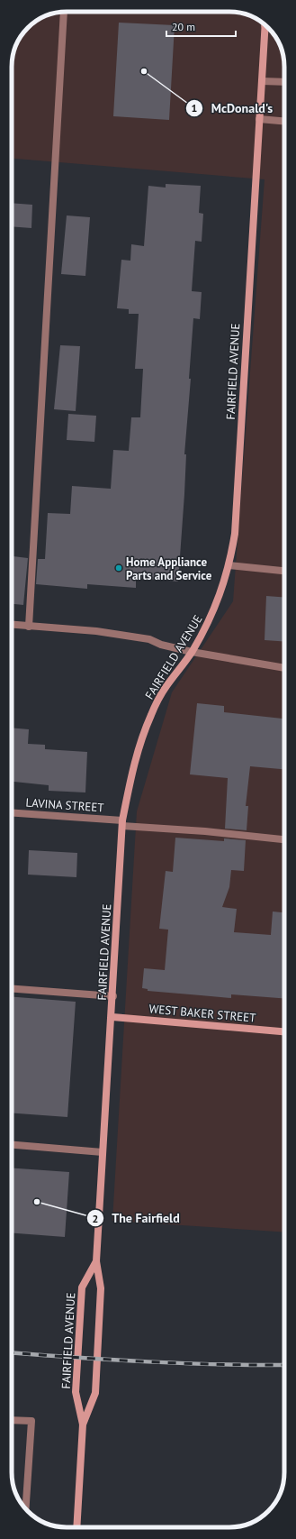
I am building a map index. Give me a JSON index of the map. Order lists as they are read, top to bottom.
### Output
{
  "streets": {
    "main road": ["FAIRFIELD AVENUE", "WEST BAKER STREET"],
    "street": ["LAVINA STREET"]
  },
  "crossings": [
    ["FAIRFIELD AVENUE", "LAVINA STREET"],
    ["FAIRFIELD AVENUE", "WEST BAKER STREET"]
  ],
  "places": ["McDonald's", "Home Appliance Parts and Service", "The Fairfield"],
  "scale_bar": "20 m"
}
